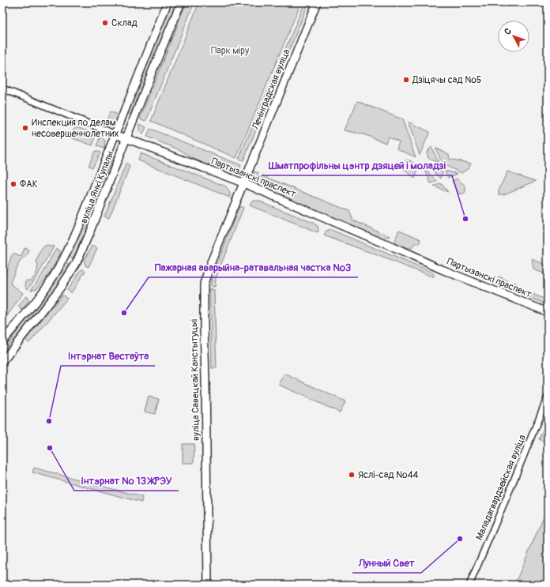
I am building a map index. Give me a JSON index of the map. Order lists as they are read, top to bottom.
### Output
{
  "streets": {
    "main road": [
      "Ленінградская вуліца",
      "Партызанскі праспект",
      "вуліца Янкі Купалы",
      "вуліца Савецкай Канстытуцыі"
    ],
    "street": ["Маладагвардзейская вуліца"]
  },
  "crossings": [
    ["Ленінградская вуліца", "Партызанскі праспект"],
    ["Ленінградская вуліца", "вуліца Савецкай Канстытуцыі"],
    ["Партызанскі праспект", "вуліца Янкі Купалы"],
    ["Партызанскі праспект", "вуліца Савецкай Канстытуцыі"]
  ],
  "parks": ["Парк міру"],
  "places": [
    "Склад",
    "Дзіцячы сад №5",
    "Инспекция по делам несовершеннолетних",
    "ФАК",
    "Шматпрофільны цэнтр дзяцей і моладзі",
    "Пажарная аварыйна-ратавальная частка №3",
    "Інтэрнат Вестаўта",
    "Інтэрнат № 13 ЖРЭУ",
    "Яслі-сад №44",
    "Лунный Свет"
  ],
  "north": "top left"
}
